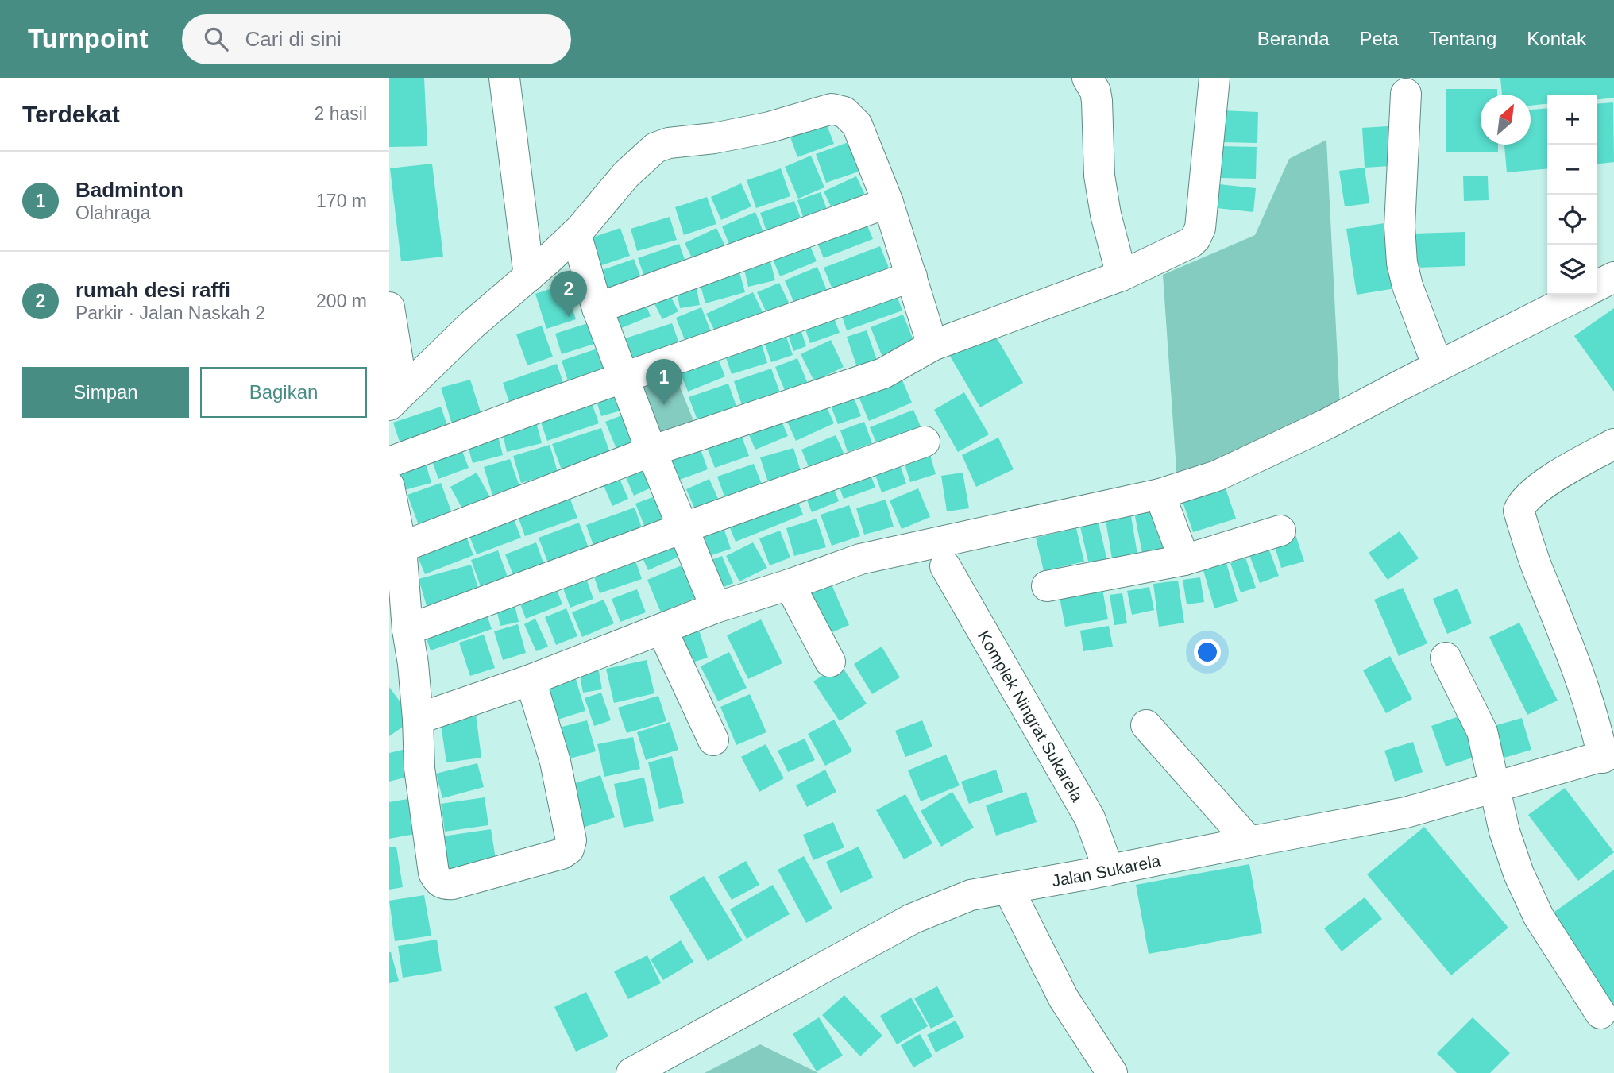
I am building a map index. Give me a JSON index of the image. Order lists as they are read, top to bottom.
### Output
{
  "streets": {
    "street": ["Komplek Ningrat Sukarela", "Jalan Sukarela"]
  },
  "crossings": [
    ["Komplek Ningrat Sukarela", "Jalan Sukarela"]
  ],
  "north": "top right",
  "page": {
    "header": "Turnpoint",
    "search": "Cari di sini",
    "nav": [
      "Beranda",
      "Peta",
      "Tentang",
      "Kontak"
    ],
    "heading": ["Terdekat", "2 hasil"],
    "map_buttons": ["+", "−"],
    "list": [
      {
        "mark": "1",
        "name": "Badminton",
        "note": "Olahraga",
        "value": "170 m"
      },
      {
        "mark": "2",
        "name": "rumah desi raffi",
        "note": "Parkir · Jalan Naskah 2",
        "value": "200 m"
      }
    ],
    "pins": ["2", "1"],
    "buttons": ["Simpan", "Bagikan"]
  }
}
